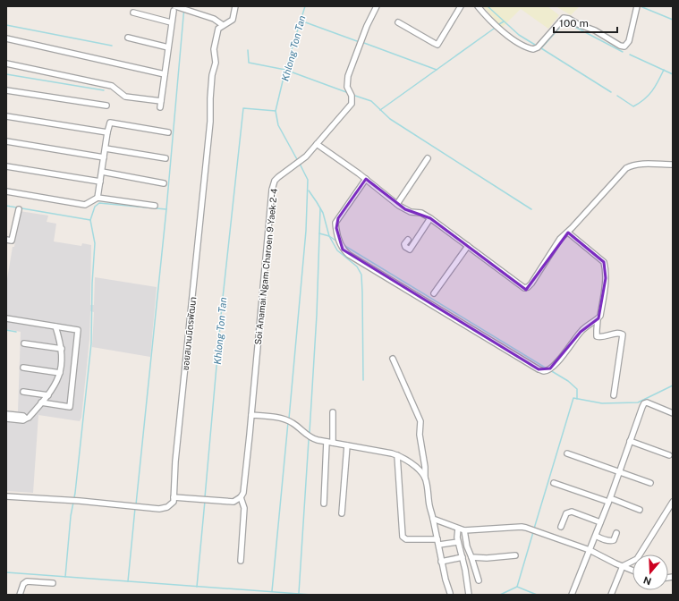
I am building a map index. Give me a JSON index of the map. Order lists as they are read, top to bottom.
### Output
{
  "streets": {
    "street": ["Soi Anamai Ngam Charoen 9 Yaek 2-4", "ซอยสมานมิตรพัฒนา"]
  },
  "water": ["Khlong Ton Tan"],
  "scale_bar": "100 m",
  "north": "bottom"
}
